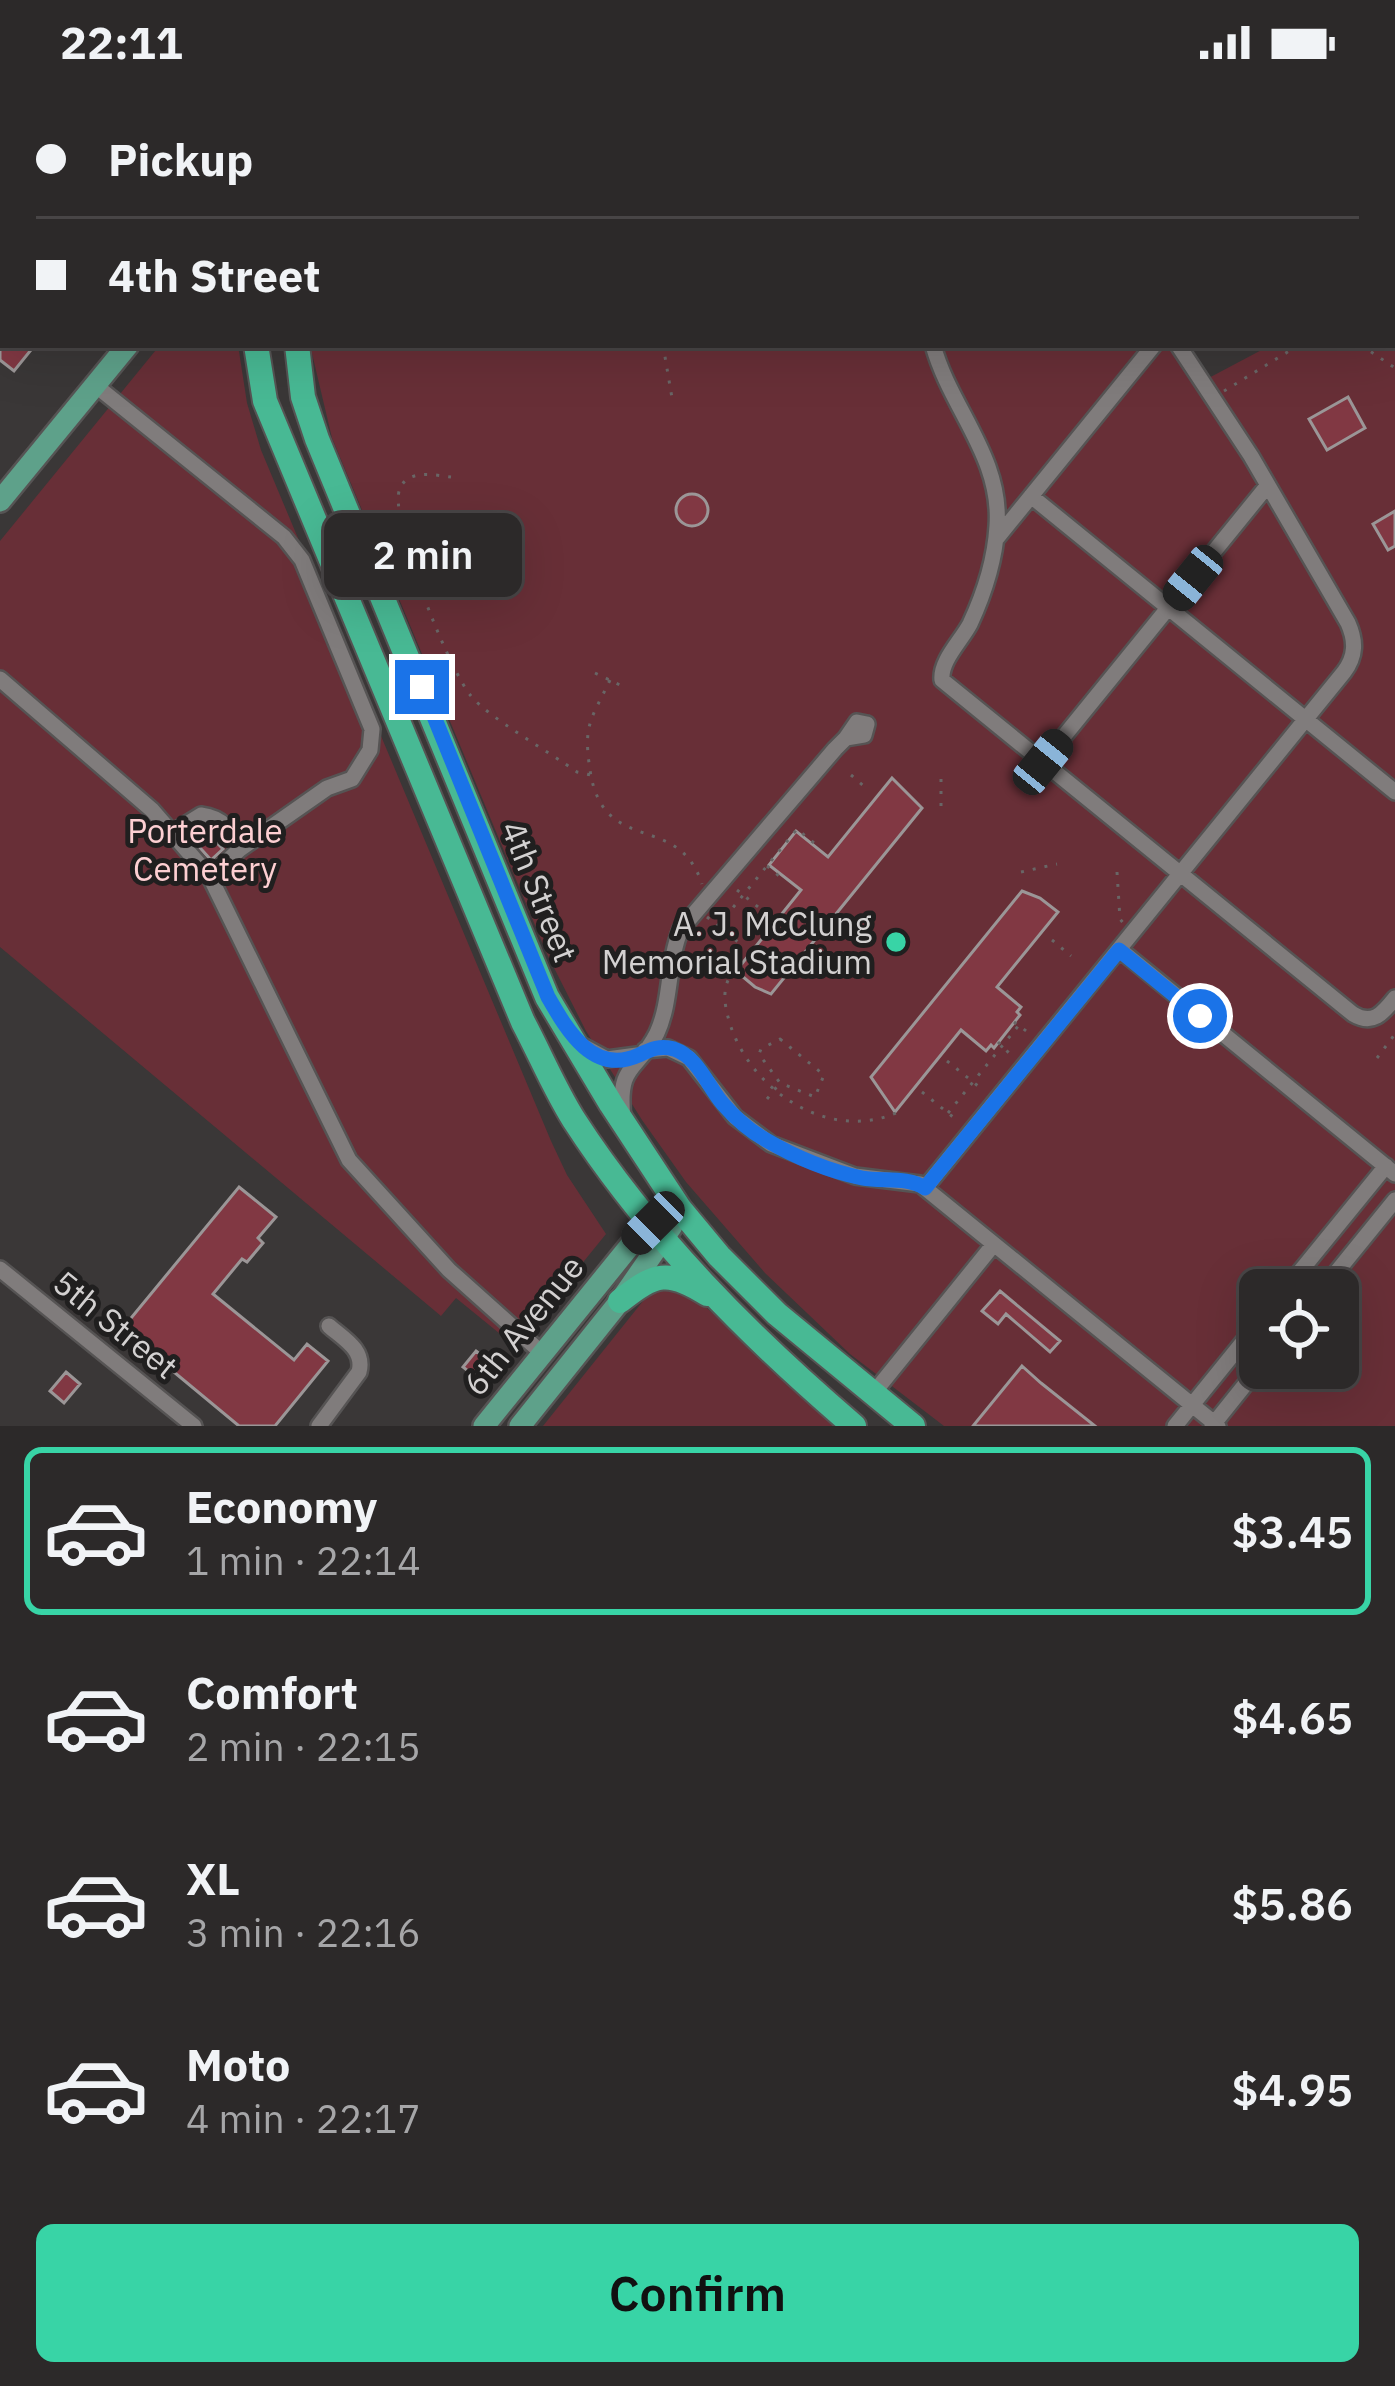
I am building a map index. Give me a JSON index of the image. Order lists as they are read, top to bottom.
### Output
{
  "streets": {
    "highway": ["4th Street"],
    "main road": ["6th Avenue"],
    "street": ["5th Street"]
  },
  "crossings": [
    ["4th Street", "6th Avenue"]
  ],
  "parks": ["Porterdale Cemetery"],
  "places": ["A. J. McClung Memorial Stadium"],
  "page": {
    "status": "22:11",
    "banner": ["Pickup", "4th Street"],
    "bubble": "2 min",
    "list": [
      {
        "name": "Economy",
        "note": "1 min · 22:14",
        "value": "$3.45"
      },
      {
        "name": "Comfort",
        "note": "2 min · 22:15",
        "value": "$4.65"
      },
      {
        "name": "XL",
        "note": "3 min · 22:16",
        "value": "$5.86"
      },
      {
        "name": "Moto",
        "note": "4 min · 22:17",
        "value": "$4.95"
      }
    ],
    "buttons": "Confirm"
  }
}
